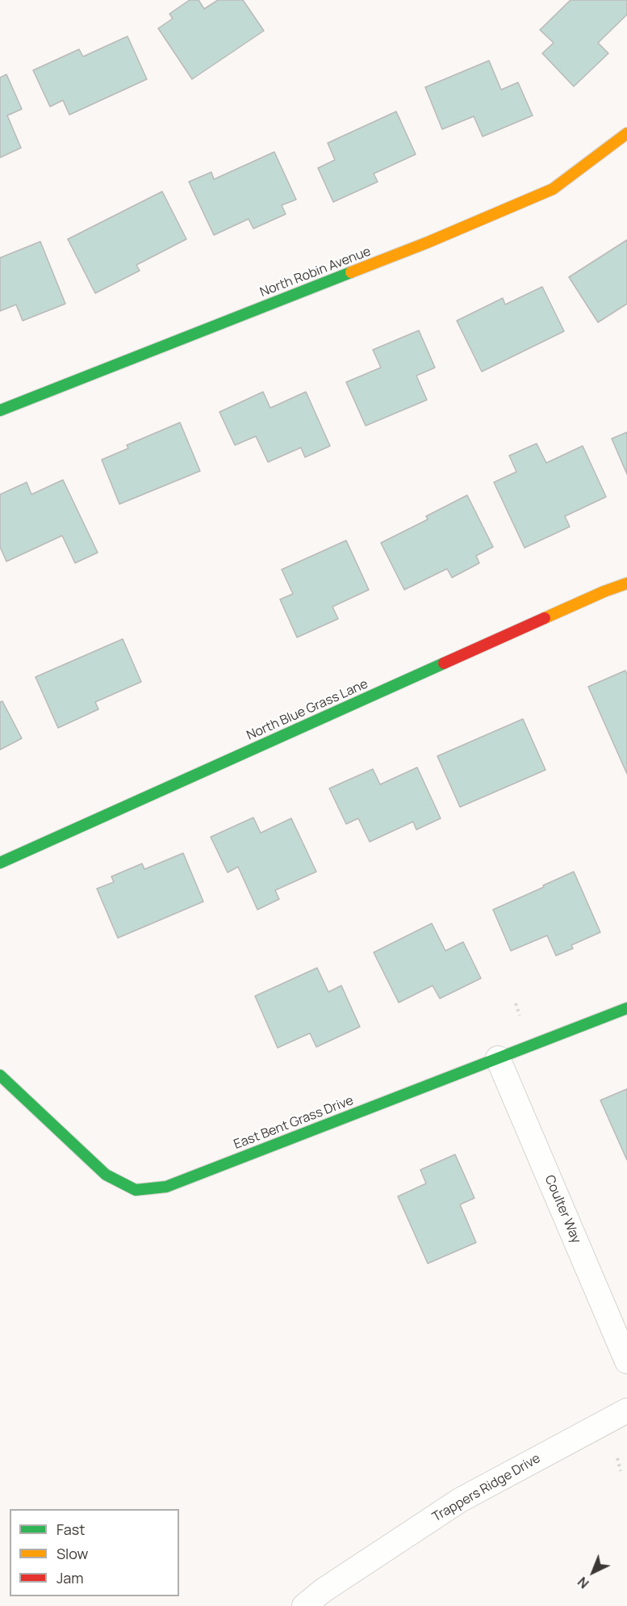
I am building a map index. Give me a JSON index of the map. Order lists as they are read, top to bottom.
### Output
{
  "streets": {
    "street": [
      "North Robin Avenue",
      "North Blue Grass Lane",
      "East Bent Grass Drive",
      "Coulter Way",
      "Trappers Ridge Drive"
    ]
  },
  "crossings": [
    ["East Bent Grass Drive", "Coulter Way"]
  ],
  "legend": ["Fast", "Slow", "Jam"],
  "north": "bottom left"
}
